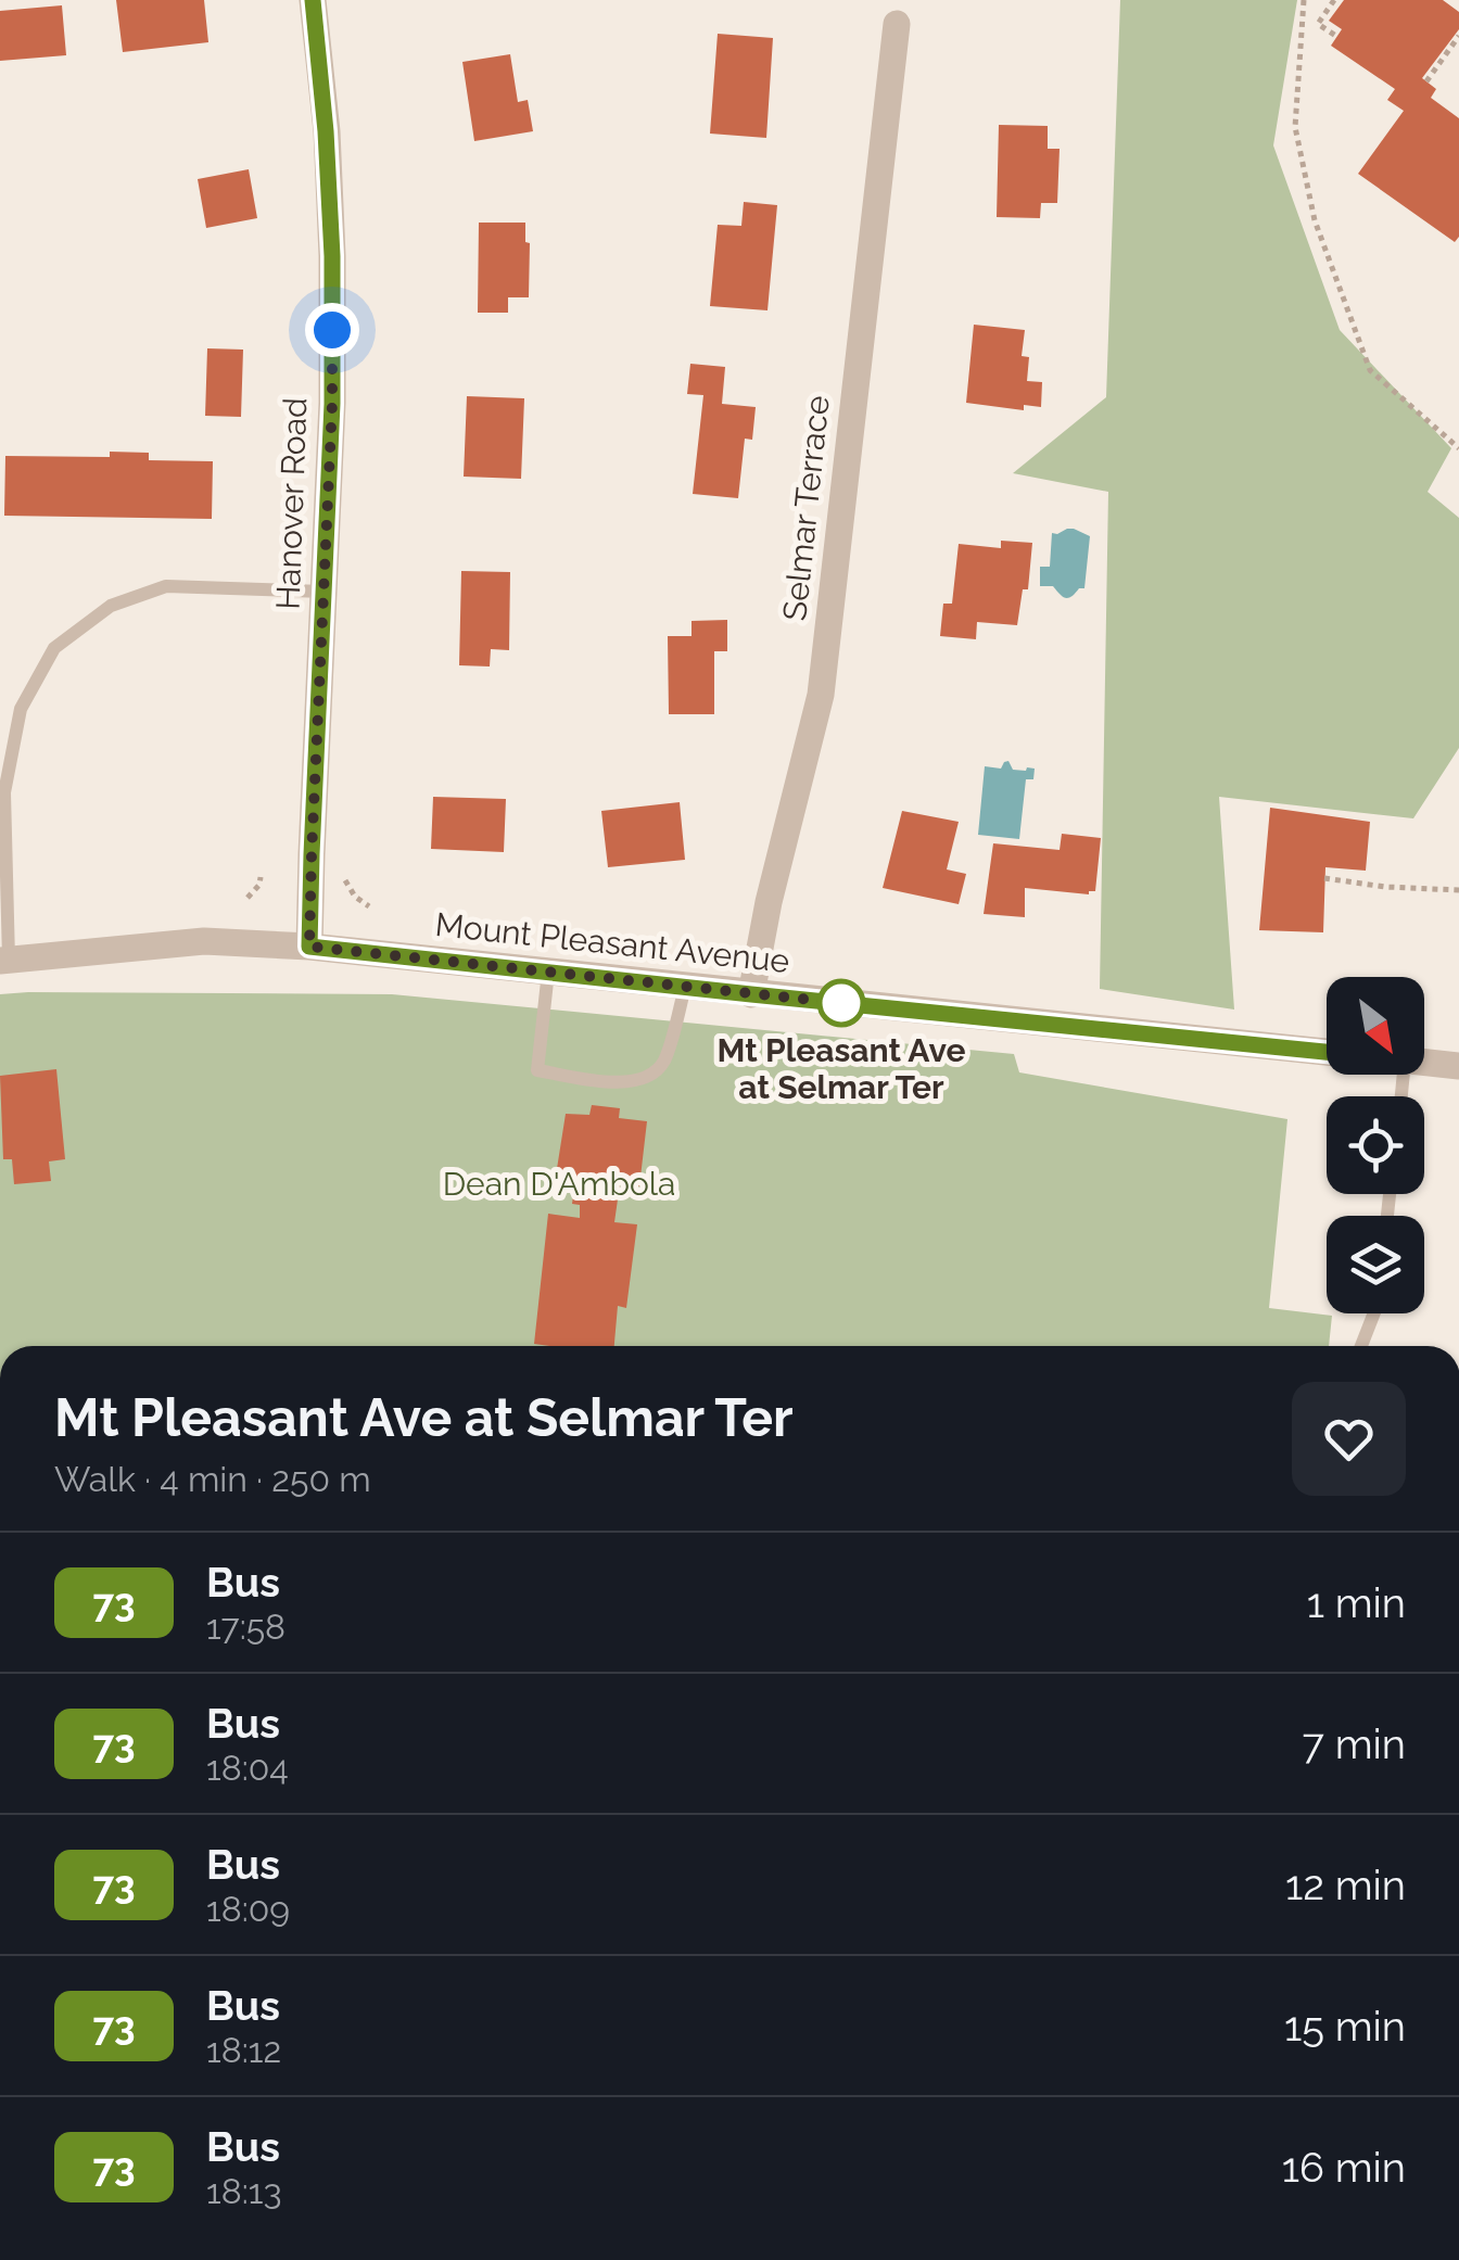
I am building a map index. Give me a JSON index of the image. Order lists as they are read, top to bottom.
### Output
{
  "streets": {
    "street": ["Hanover Road", "Selmar Terrace", "Mount Pleasant Avenue"]
  },
  "crossings": [
    ["Hanover Road", "Mount Pleasant Avenue"],
    ["Selmar Terrace", "Mount Pleasant Avenue"]
  ],
  "parks": ["Dean D'Ambola"],
  "places": ["Mt Pleasant Ave at Selmar Ter"],
  "lines": ["bus line 73"],
  "north": "bottom right",
  "page": {
    "heading": ["Mt Pleasant Ave at Selmar Ter", "Walk · 4 min · 250 m"],
    "list": [
      {
        "mark": "73",
        "name": "Bus",
        "note": "17:58",
        "value": "1 min"
      },
      {
        "mark": "73",
        "name": "Bus",
        "note": "18:04",
        "value": "7 min"
      },
      {
        "mark": "73",
        "name": "Bus",
        "note": "18:09",
        "value": "12 min"
      },
      {
        "mark": "73",
        "name": "Bus",
        "note": "18:12",
        "value": "15 min"
      },
      {
        "mark": "73",
        "name": "Bus",
        "note": "18:13",
        "value": "16 min"
      }
    ]
  }
}
